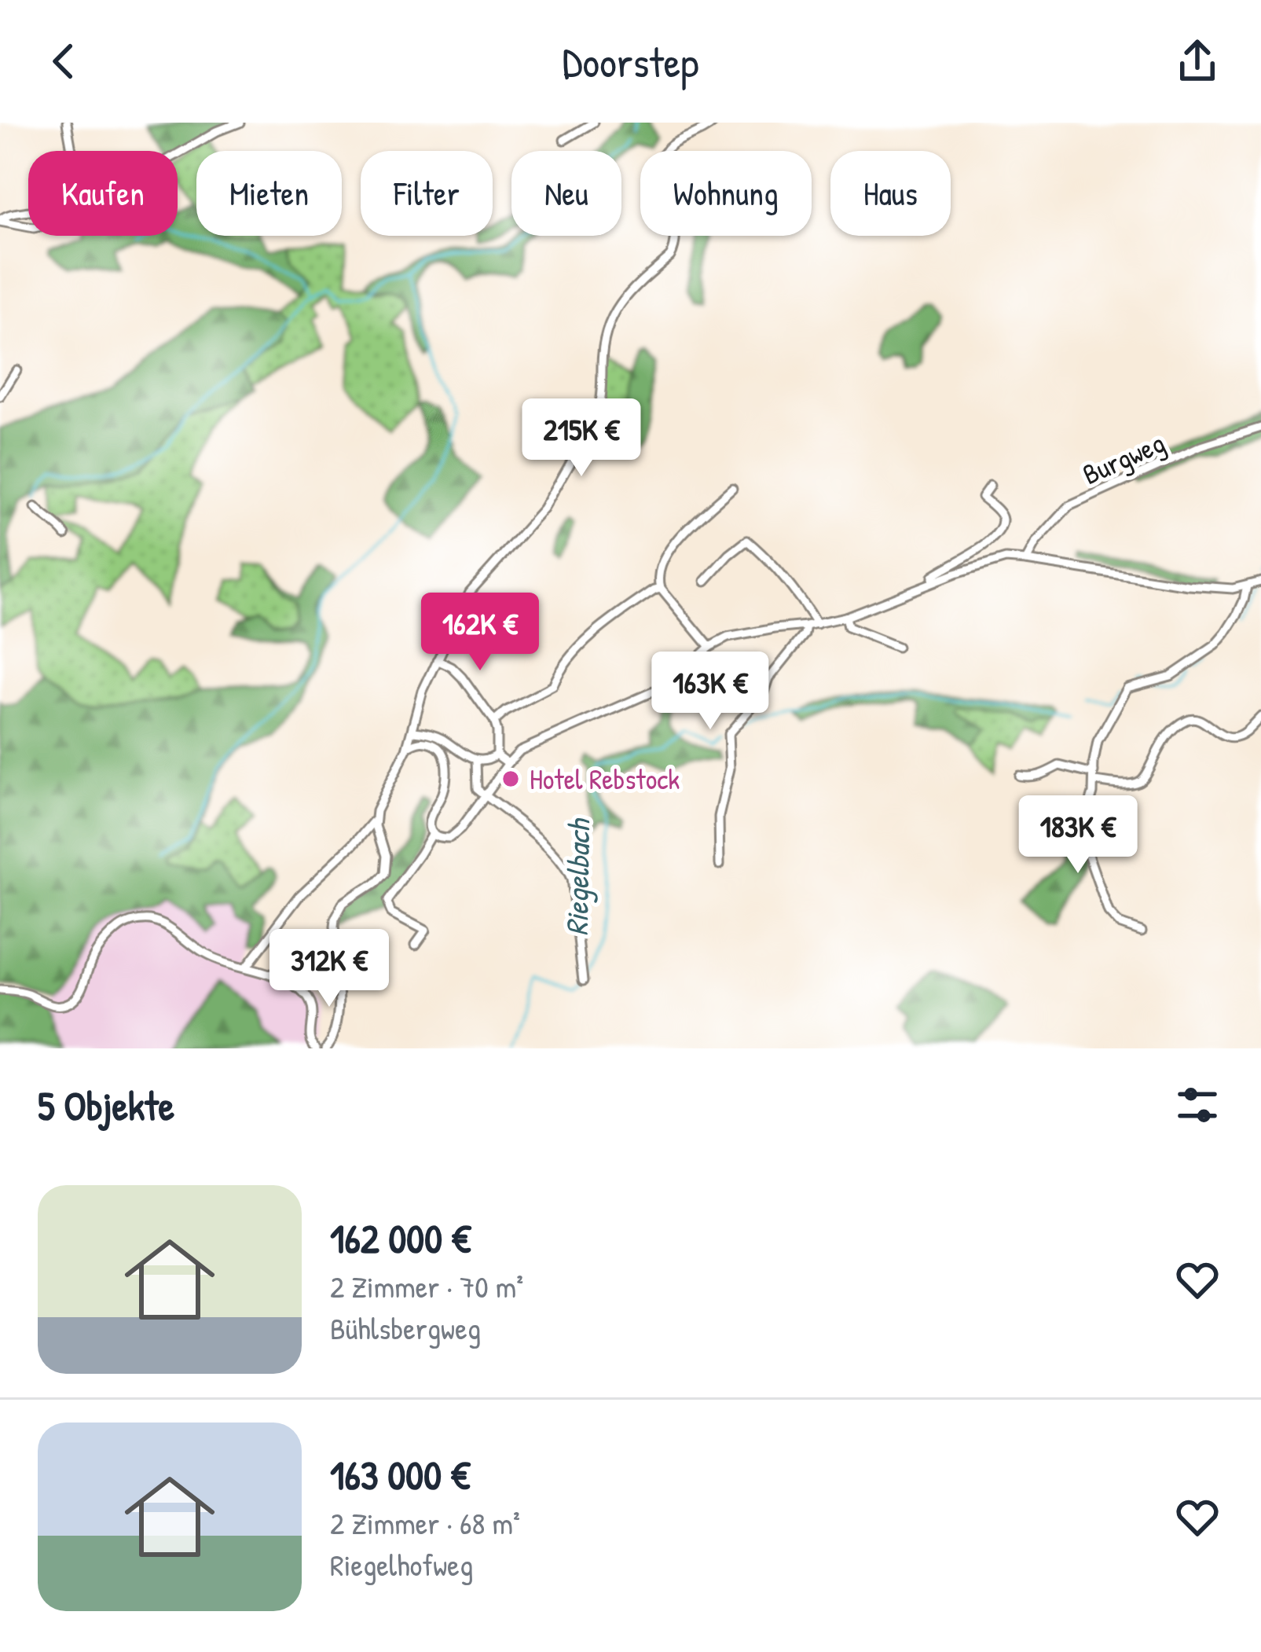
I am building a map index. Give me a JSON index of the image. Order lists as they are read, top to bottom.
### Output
{
  "streets": {
    "street": ["Burgweg"]
  },
  "water": ["Riegelbach"],
  "places": ["Hotel Rebstock"],
  "page": {
    "header": "Doorstep",
    "chip": [
      "Kaufen",
      "Mieten",
      "Filter",
      "Neu",
      "Wohnung",
      "Haus"
    ],
    "price": [
      "215K €",
      "162K €",
      "163K €",
      "183K €",
      "312K €"
    ],
    "heading": "5 Objekte",
    "list": [
      {
        "name": "162 000 €",
        "note": "2 Zimmer · 70 m² · Bühlsbergweg"
      },
      {
        "name": "163 000 €",
        "note": "2 Zimmer · 68 m² · Riegelhofweg"
      }
    ]
  }
}
